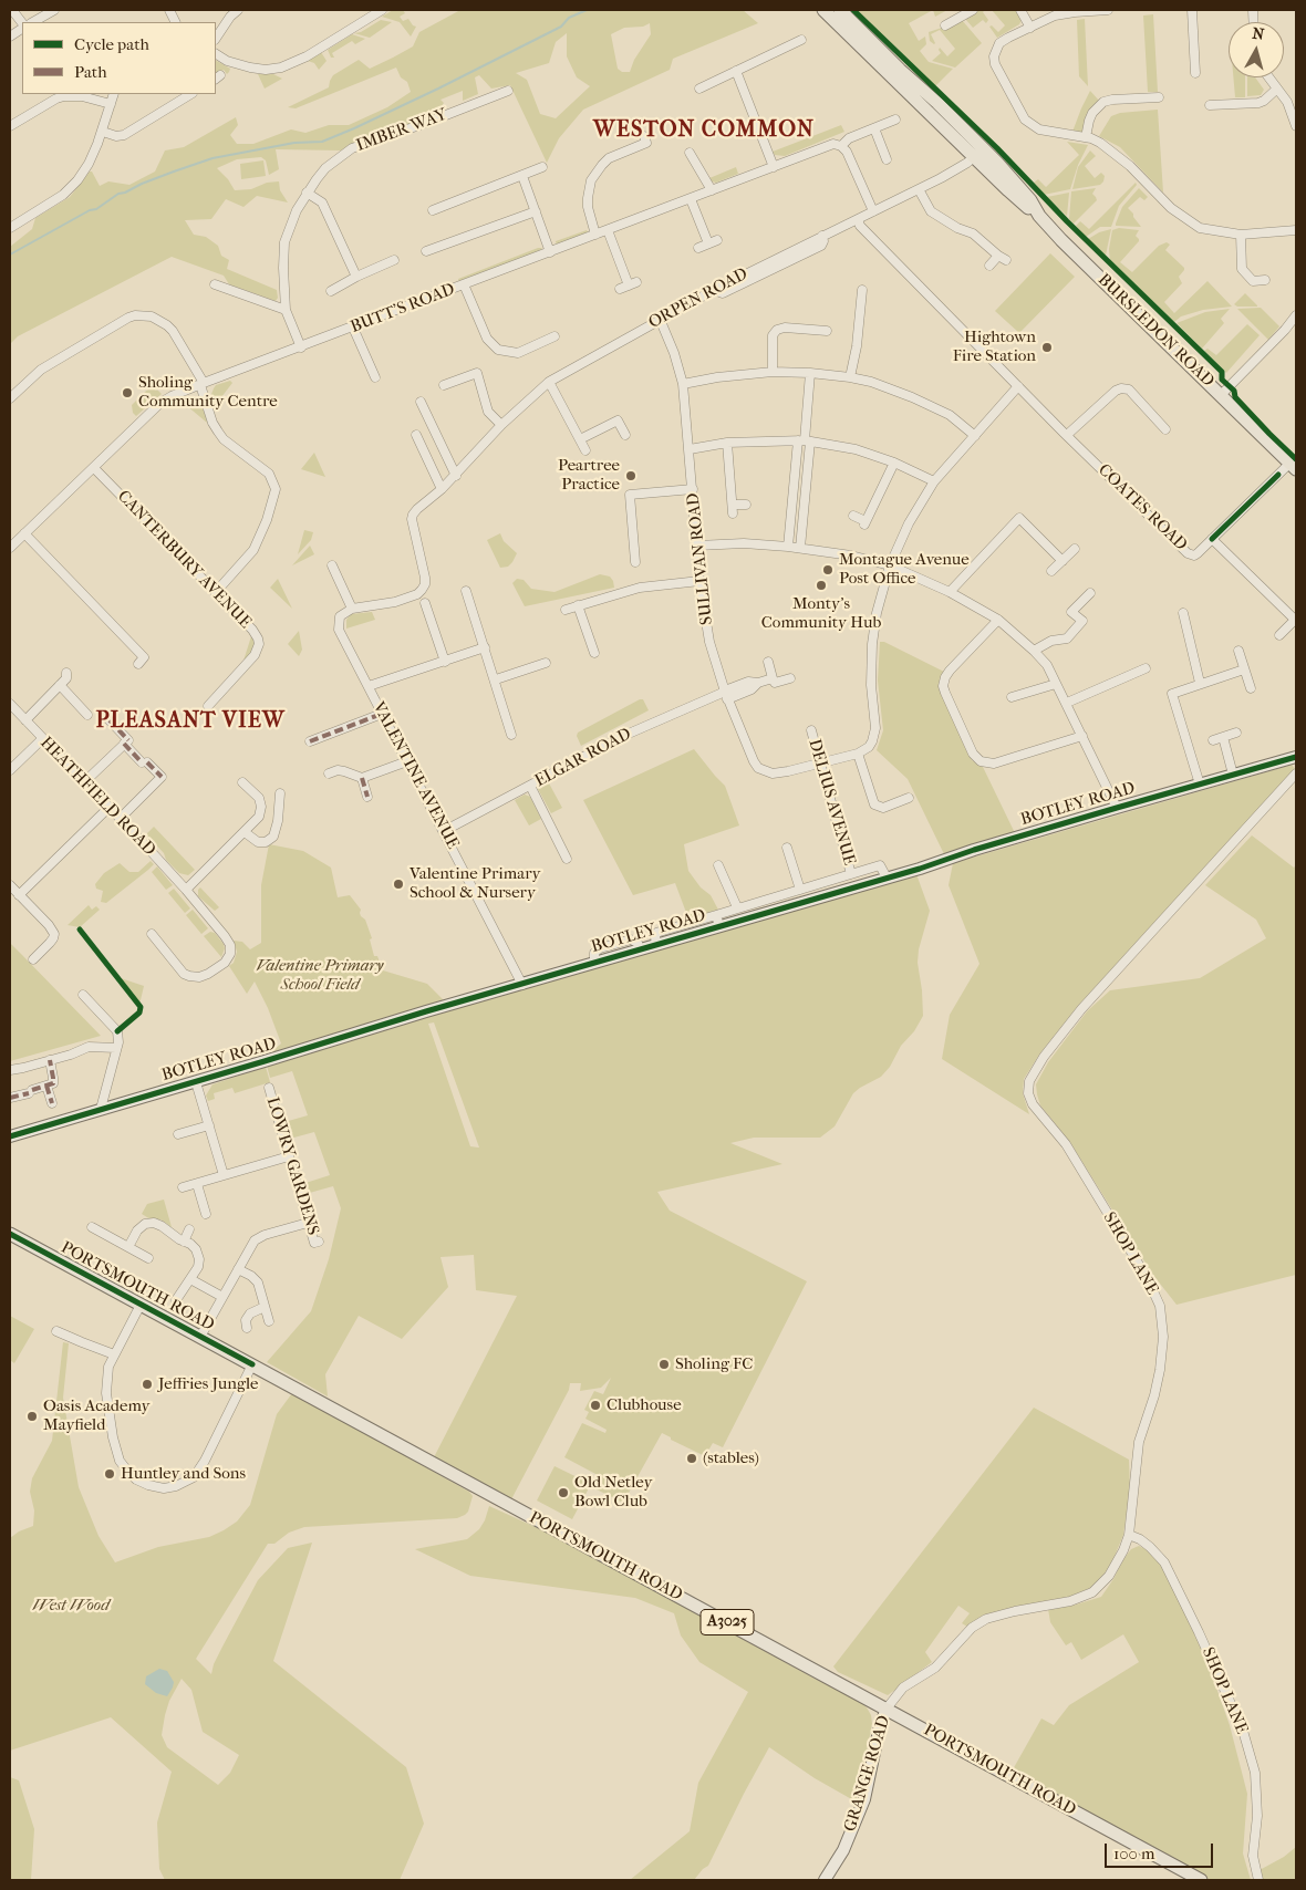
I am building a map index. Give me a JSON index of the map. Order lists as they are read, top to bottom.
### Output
{
  "streets": {
    "main road": [
      "BURSLEDON ROAD",
      "BOTLEY ROAD",
      "PORTSMOUTH ROAD",
      "A3025",
      "GRANGE ROAD"
    ],
    "street": [
      "IMBER WAY",
      "ORPEN ROAD",
      "BUTT'S ROAD",
      "COATES ROAD",
      "SULLIVAN ROAD",
      "CANTERBURY AVENUE",
      "ELGAR ROAD",
      "VALENTINE AVENUE",
      "HEATHFIELD ROAD",
      "DELIUS AVENUE",
      "LOWRY GARDENS",
      "SHOP LANE"
    ]
  },
  "crossings": [
    ["IMBER WAY", "BUTT'S ROAD"],
    ["ORPEN ROAD", "BURSLEDON ROAD"],
    ["ORPEN ROAD", "COATES ROAD"],
    ["ORPEN ROAD", "SULLIVAN ROAD"],
    ["ORPEN ROAD", "VALENTINE AVENUE"],
    ["BUTT'S ROAD", "CANTERBURY AVENUE"],
    ["BURSLEDON ROAD", "COATES ROAD"],
    ["SULLIVAN ROAD", "ELGAR ROAD"],
    ["SULLIVAN ROAD", "DELIUS AVENUE"],
    ["ELGAR ROAD", "VALENTINE AVENUE"],
    ["VALENTINE AVENUE", "BOTLEY ROAD"],
    ["SHOP LANE", "GRANGE ROAD"],
    ["PORTSMOUTH ROAD", "GRANGE ROAD"]
  ],
  "districts": ["WESTON COMMON", "PLEASANT VIEW"],
  "parks": ["Valentine Primary School Field", "West Wood"],
  "places": [
    "Hightown Fire Station",
    "Sholing Community Centre",
    "Peartree Practice",
    "Montague Avenue Post Office",
    "Monty's Community Hub",
    "Valentine Primary School & Nursery",
    "Sholing FC",
    "Jeffries Jungle",
    "Clubhouse",
    "Oasis Academy Mayfield",
    "(stables)",
    "Huntley and Sons",
    "Old Netley Bowl Club"
  ],
  "legend": ["Cycle path", "Path"],
  "scale_bar": "100 m",
  "north": "top"
}
